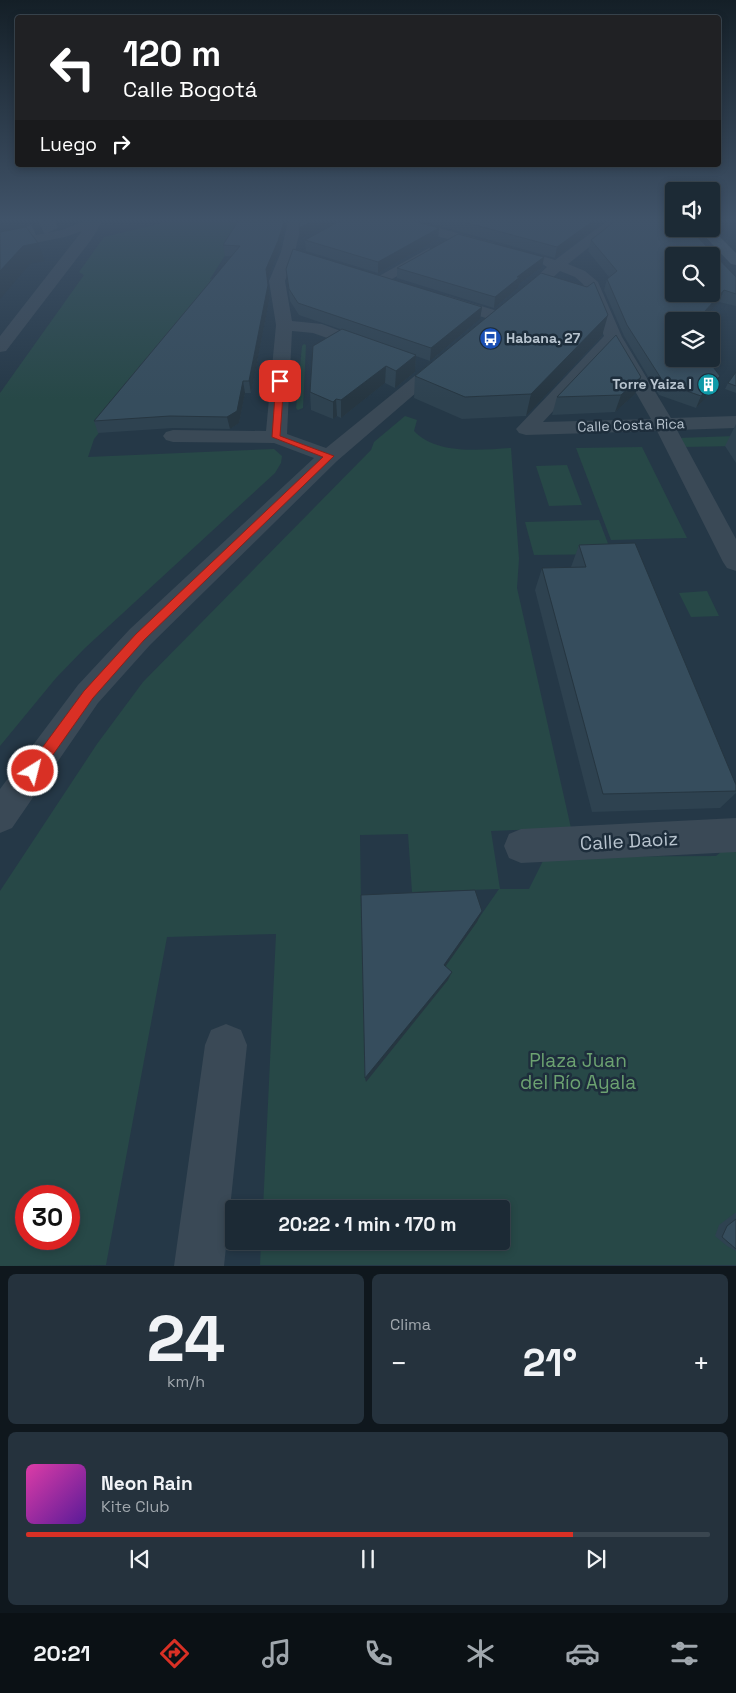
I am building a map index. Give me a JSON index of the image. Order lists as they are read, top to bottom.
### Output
{
  "streets": {
    "street": ["Calle Costa Rica", "Calle Daoiz"]
  },
  "parks": ["Plaza Juan del Río Ayala"],
  "places": {
    "bus stop": ["Habana, 27"],
    "building": ["Torre Yaiza I"]
  },
  "page": {
    "turn": ["120 m", "Calle Bogotá"],
    "then": "Luego",
    "limit": "30",
    "trip": "20:22 · 1 min · 170 m",
    "tile": [
      ["24", "km/h"],
      "Clima"
    ],
    "heat": ["−", "21°", "+"],
    "song": ["Neon Rain", "Kite Club"],
    "tabs": "20:21"
  }
}
